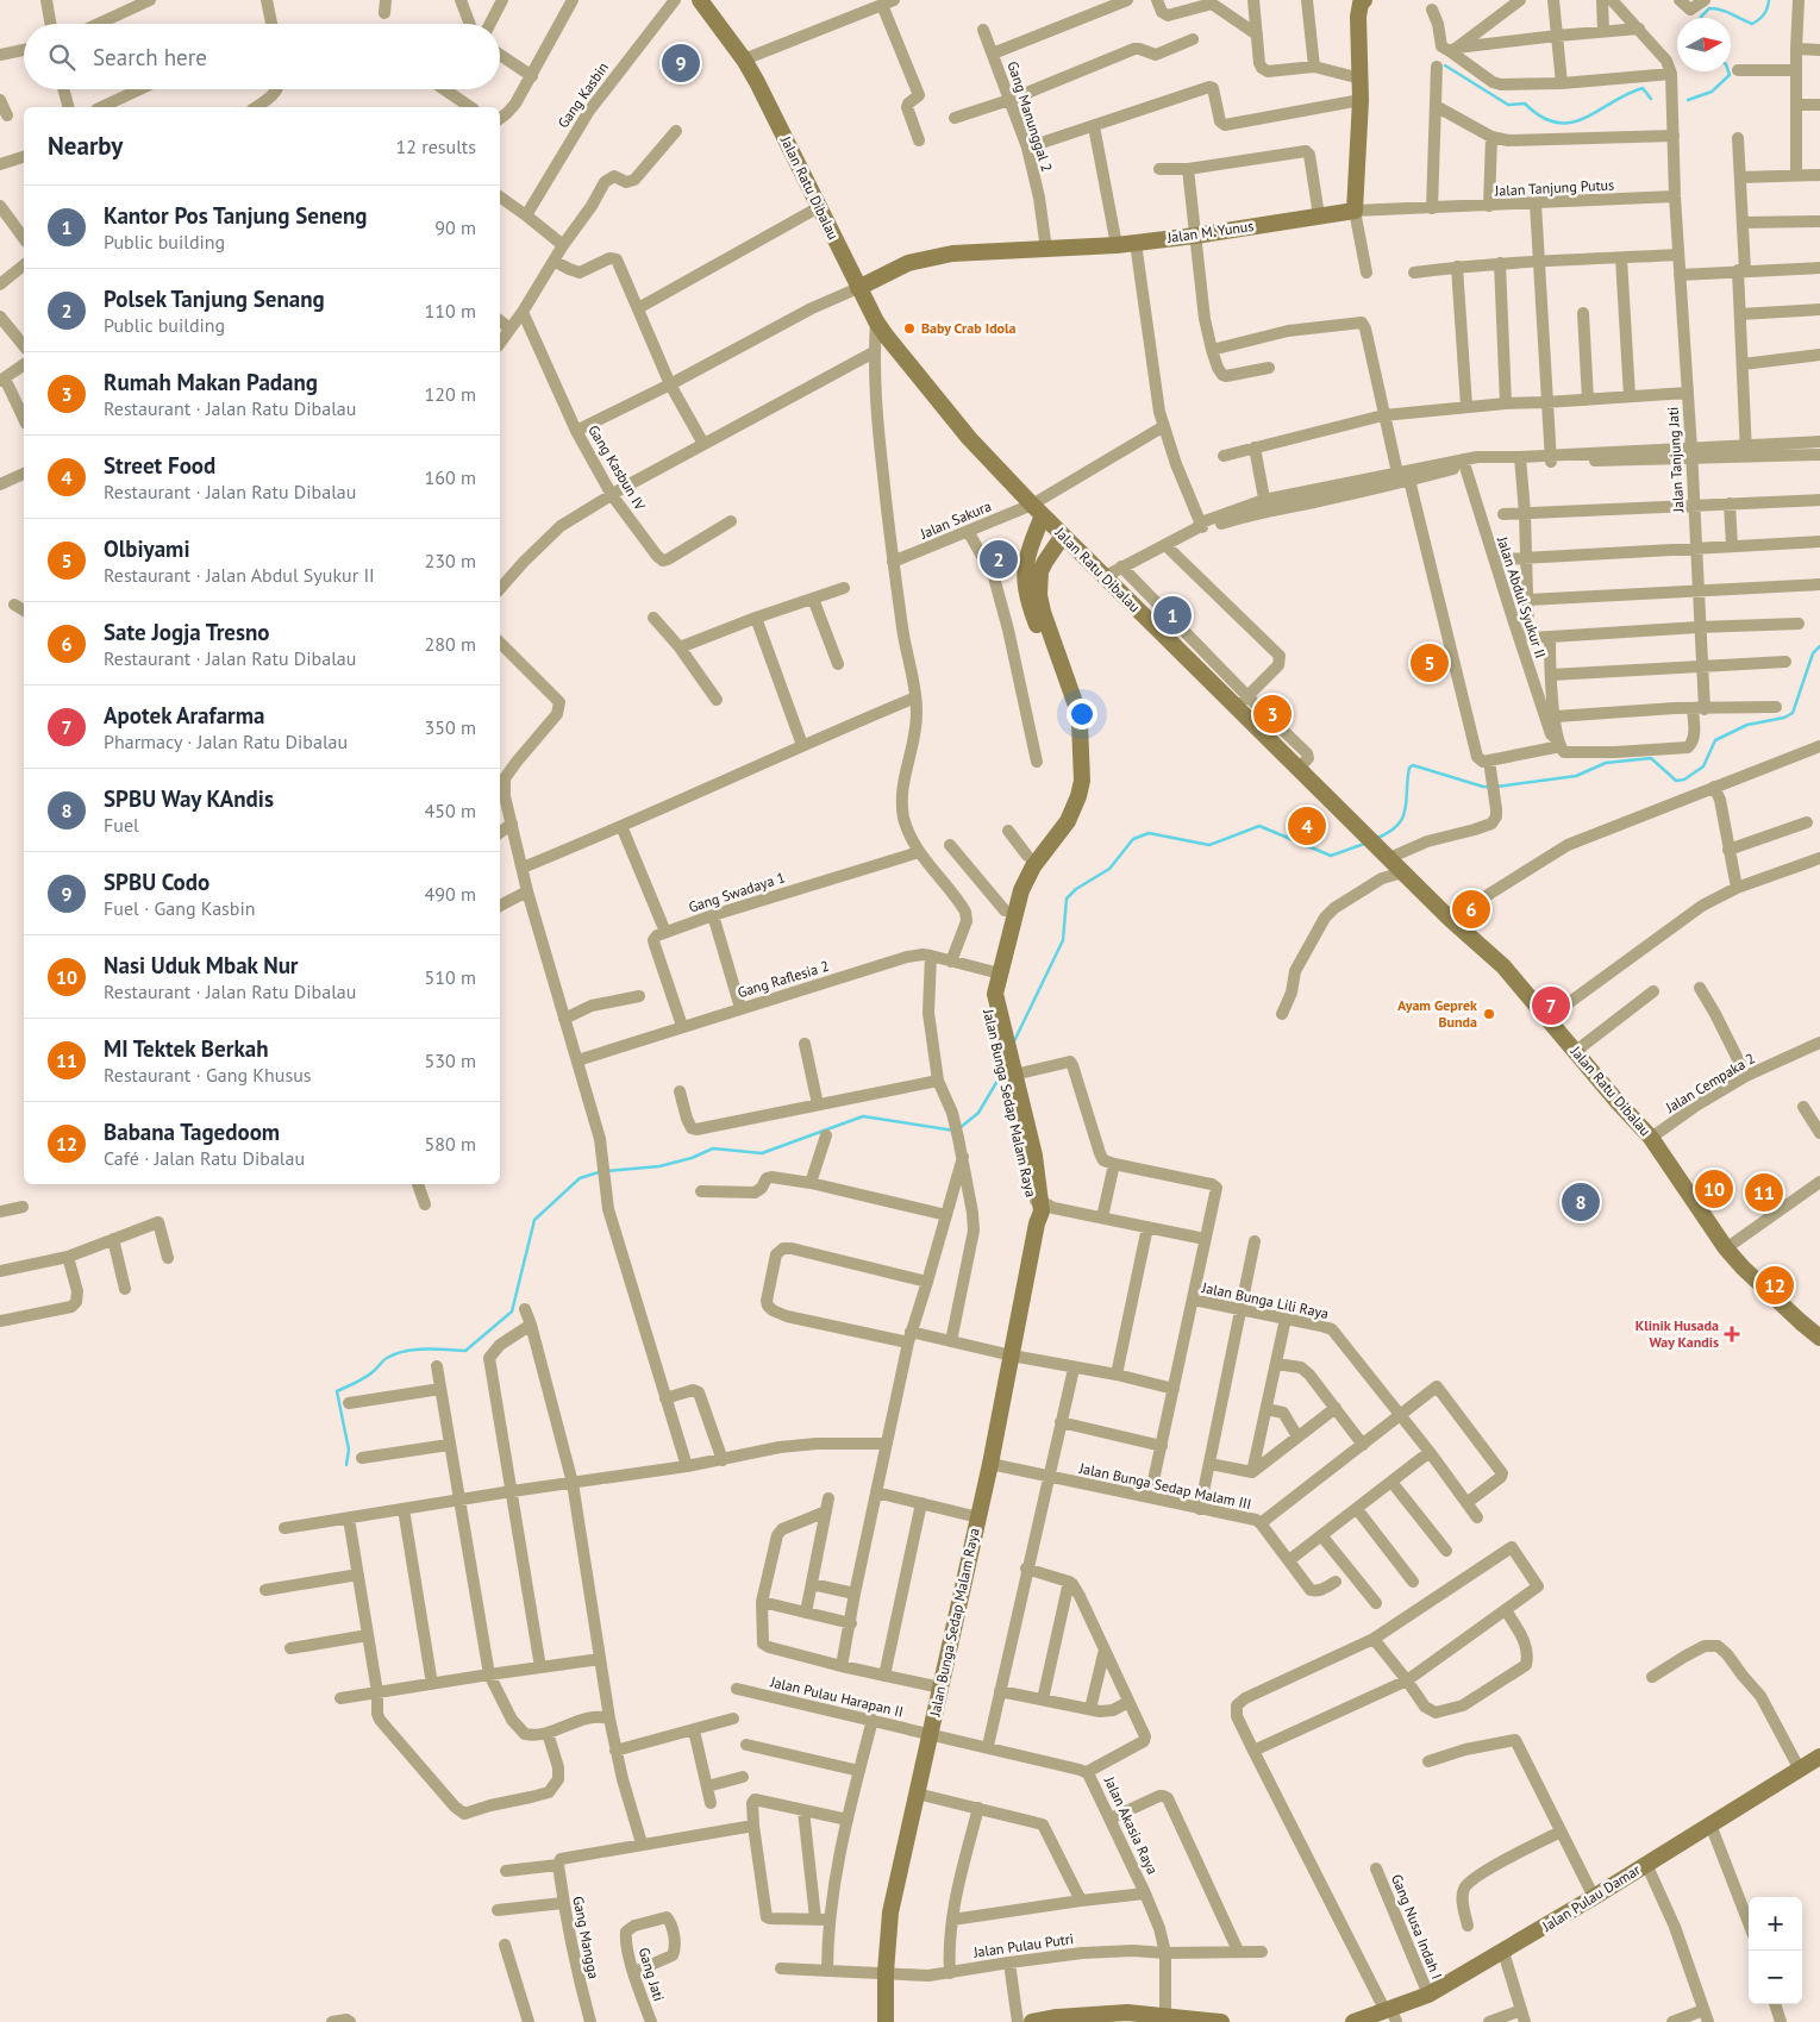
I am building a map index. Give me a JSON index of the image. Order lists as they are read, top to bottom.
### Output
{
  "streets": {
    "street": [
      "Gang Kasbin",
      "Gang Manunggal 2",
      "Jalan Ratu Dibalau",
      "Jalan Tanjung Putus",
      "Jalan M. Yunus",
      "Jalan Tanjung Jati",
      "Gang Kasbun IV",
      "Jalan Sakura",
      "Jalan Abdul Syukur II",
      "Gang Swadaya 1",
      "Gang Raflesia 2",
      "Jalan Cempaka 2",
      "Jalan Bunga Sedap Malam Raya",
      "Jalan Bunga Lili Raya",
      "Jalan Bunga Sedap Malam III",
      "Jalan Pulau Harapan II",
      "Jalan Akasia Raya",
      "Jalan Pulau Damar",
      "Gang Nusa Indah I",
      "Gang Mangga",
      "Jalan Pulau Putri",
      "Gang Jati"
    ]
  },
  "crossings": [
    ["Gang Manunggal 2", "Jalan M. Yunus"],
    ["Jalan Ratu Dibalau", "Jalan M. Yunus"],
    ["Jalan Ratu Dibalau", "Jalan Sakura"],
    ["Jalan Ratu Dibalau", "Jalan Cempaka 2"],
    ["Jalan Ratu Dibalau", "Jalan Bunga Sedap Malam Raya"],
    ["Jalan Tanjung Putus", "Jalan M. Yunus"],
    ["Jalan Tanjung Putus", "Jalan Tanjung Jati"],
    ["Jalan Tanjung Jati", "Jalan Abdul Syukur II"],
    ["Jalan Sakura", "Jalan Bunga Sedap Malam Raya"],
    ["Gang Raflesia 2", "Jalan Bunga Sedap Malam Raya"],
    ["Jalan Bunga Sedap Malam Raya", "Jalan Bunga Sedap Malam III"],
    ["Jalan Bunga Sedap Malam Raya", "Jalan Pulau Harapan II"],
    ["Jalan Bunga Sedap Malam Raya", "Jalan Akasia Raya"],
    ["Jalan Bunga Sedap Malam Raya", "Jalan Pulau Putri"],
    ["Jalan Pulau Harapan II", "Jalan Akasia Raya"],
    ["Jalan Akasia Raya", "Jalan Pulau Putri"],
    ["Jalan Pulau Damar", "Gang Nusa Indah I"]
  ],
  "places": {
    "other": ["Baby Crab Idola", "Ayam Geprek Bunda"],
    "health": ["Klinik Husada Way Kandis"]
  },
  "north": "right",
  "page": {
    "search": "Search here",
    "pins": [
      "9",
      "2",
      "1",
      "5",
      "3",
      "4",
      "6",
      "7",
      "10",
      "11",
      "8",
      "12"
    ],
    "heading": ["Nearby", "12 results"],
    "list": [
      {
        "mark": "1",
        "name": "Kantor Pos Tanjung Seneng",
        "note": "Public building",
        "value": "90 m"
      },
      {
        "mark": "2",
        "name": "Polsek Tanjung Senang",
        "note": "Public building",
        "value": "110 m"
      },
      {
        "mark": "3",
        "name": "Rumah Makan Padang",
        "note": "Restaurant · Jalan Ratu Dibalau",
        "value": "120 m"
      },
      {
        "mark": "4",
        "name": "Street Food",
        "note": "Restaurant · Jalan Ratu Dibalau",
        "value": "160 m"
      },
      {
        "mark": "5",
        "name": "Olbiyami",
        "note": "Restaurant · Jalan Abdul Syukur II",
        "value": "230 m"
      },
      {
        "mark": "6",
        "name": "Sate Jogja Tresno",
        "note": "Restaurant · Jalan Ratu Dibalau",
        "value": "280 m"
      },
      {
        "mark": "7",
        "name": "Apotek Arafarma",
        "note": "Pharmacy · Jalan Ratu Dibalau",
        "value": "350 m"
      },
      {
        "mark": "8",
        "name": "SPBU Way KAndis",
        "note": "Fuel",
        "value": "450 m"
      },
      {
        "mark": "9",
        "name": "SPBU Codo",
        "note": "Fuel · Gang Kasbin",
        "value": "490 m"
      },
      {
        "mark": "10",
        "name": "Nasi Uduk Mbak Nur",
        "note": "Restaurant · Jalan Ratu Dibalau",
        "value": "510 m"
      },
      {
        "mark": "11",
        "name": "MI Tektek Berkah",
        "note": "Restaurant · Gang Khusus",
        "value": "530 m"
      },
      {
        "mark": "12",
        "name": "Babana Tagedoom",
        "note": "Café · Jalan Ratu Dibalau",
        "value": "580 m"
      }
    ],
    "map_buttons": ["+", "−"]
  }
}
